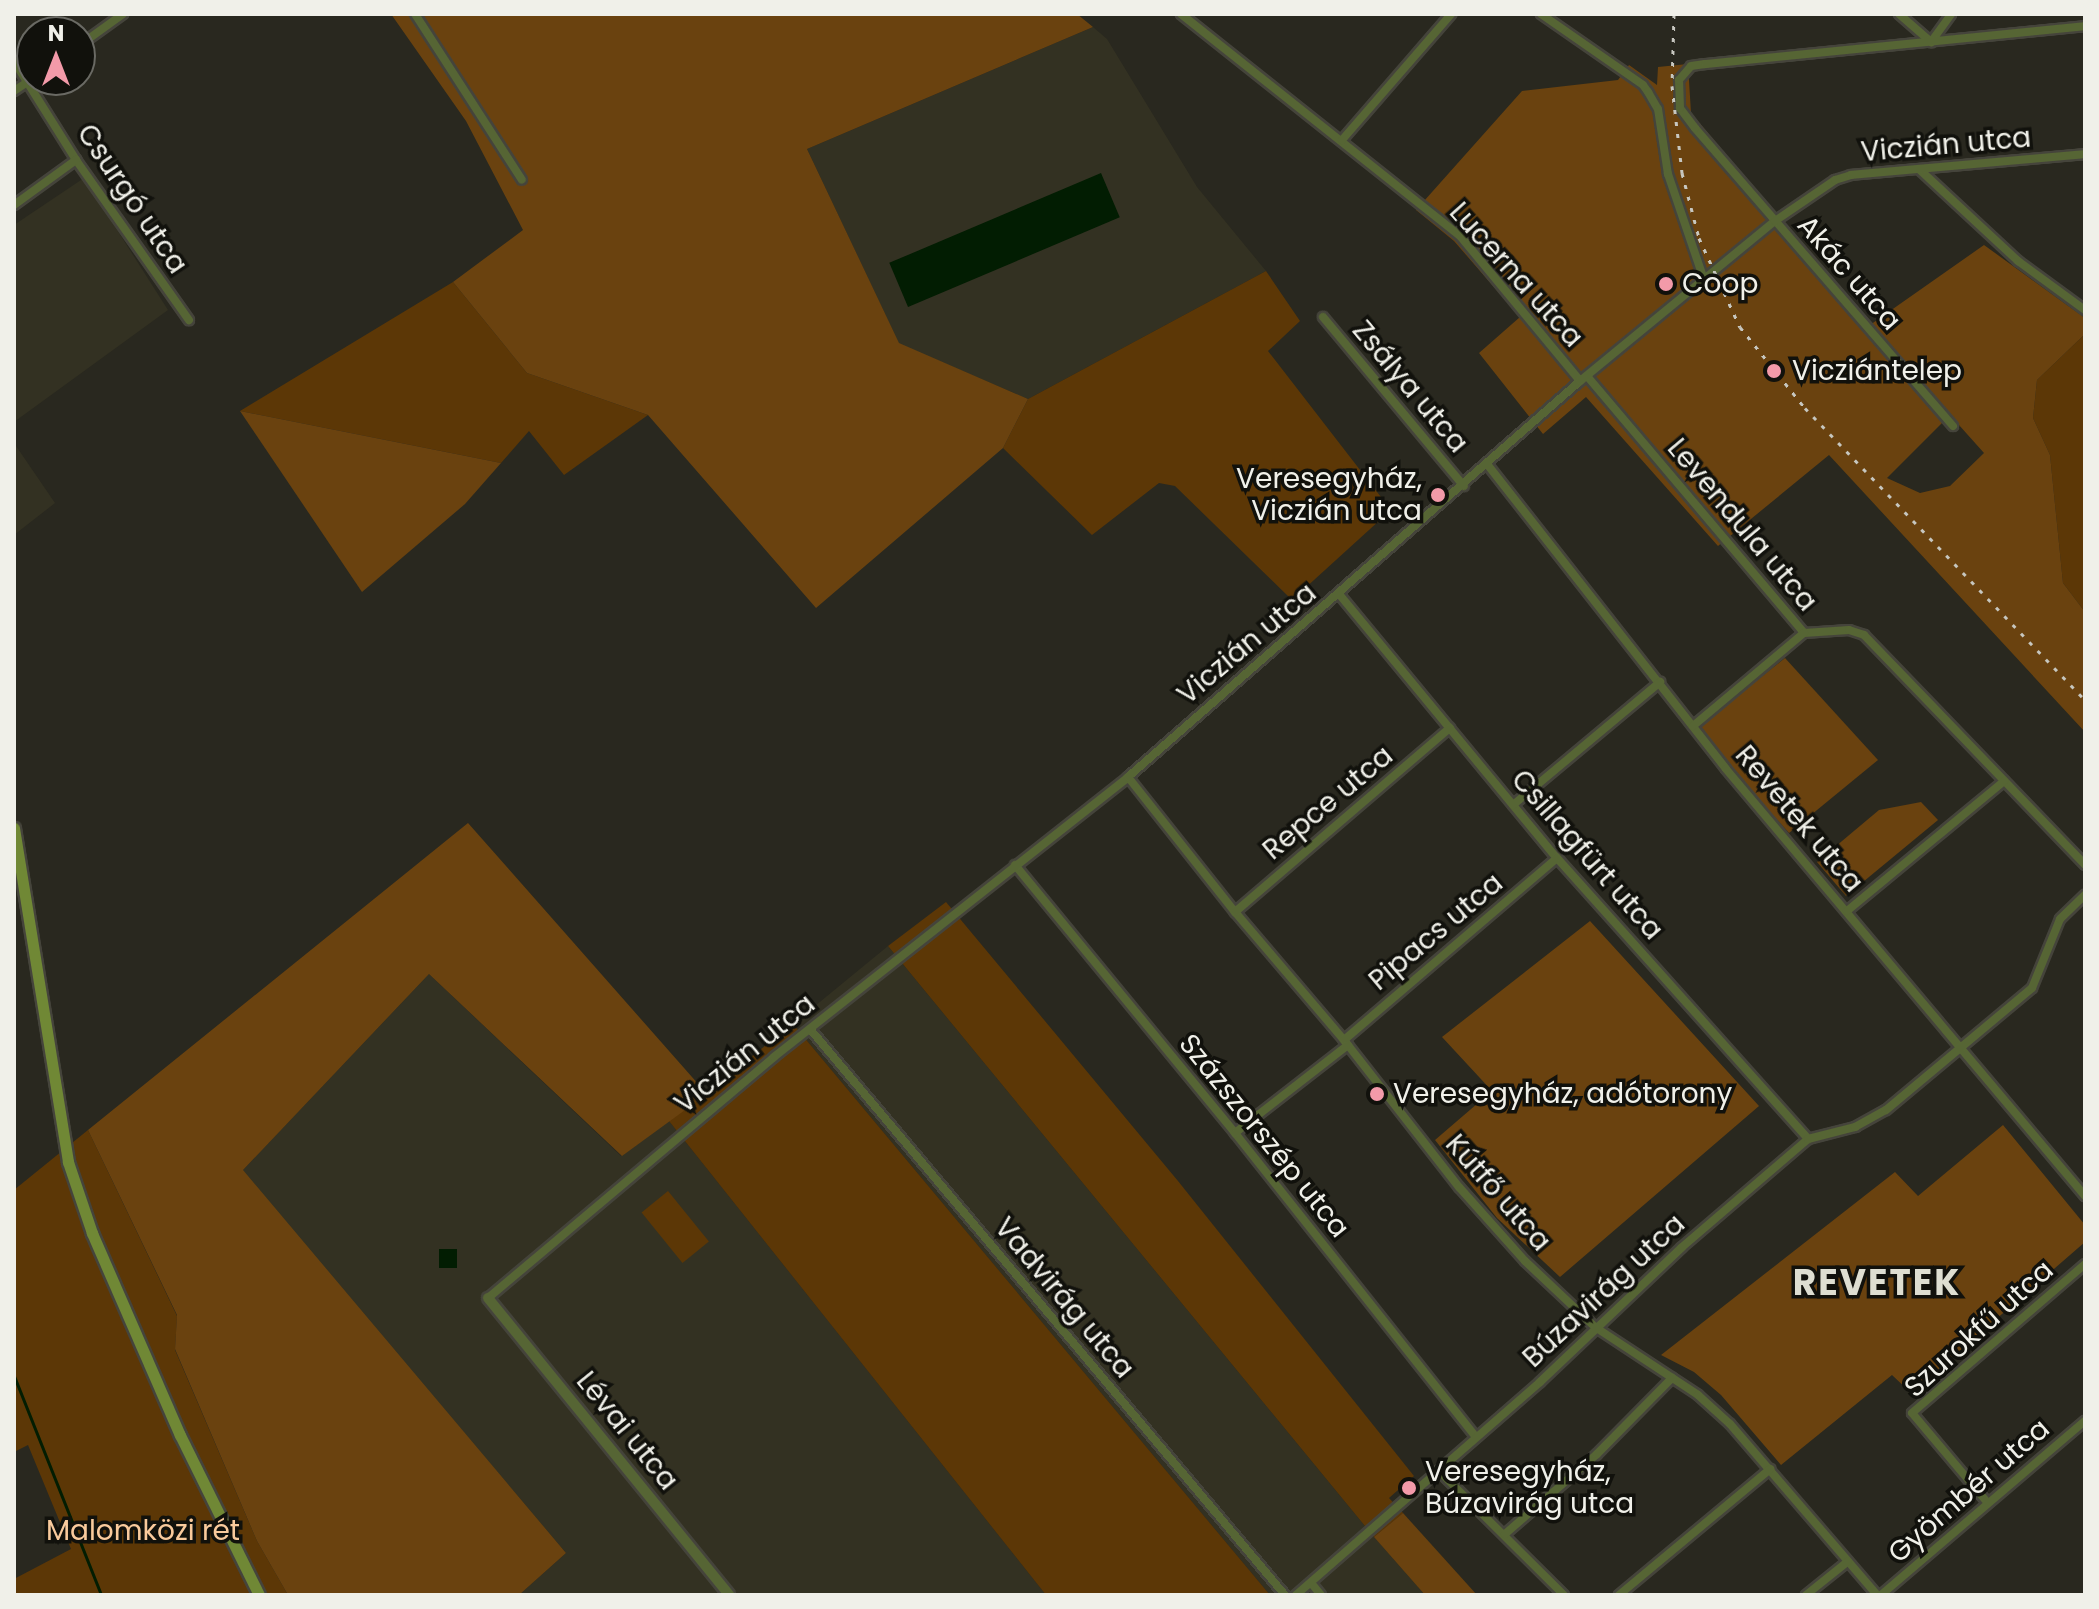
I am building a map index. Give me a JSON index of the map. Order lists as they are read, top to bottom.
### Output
{
  "streets": {
    "street": [
      "Viczián utca",
      "Csurgó utca",
      "Akác utca",
      "Lucerna utca",
      "Zsálya utca",
      "Levendula utca",
      "Repce utca",
      "Revetek utca",
      "Csillagfürt utca",
      "Pipacs utca",
      "Százszorszép utca",
      "Kútfő utca",
      "Búzavirág utca",
      "Vadvirág utca",
      "Szurokfű utca",
      "Lévai utca",
      "Gyömbér utca"
    ]
  },
  "crossings": [
    ["Viczián utca", "Akác utca"],
    ["Viczián utca", "Lucerna utca"],
    ["Viczián utca", "Zsálya utca"],
    ["Viczián utca", "Levendula utca"],
    ["Viczián utca", "Revetek utca"],
    ["Viczián utca", "Csillagfürt utca"],
    ["Viczián utca", "Százszorszép utca"],
    ["Viczián utca", "Kútfő utca"],
    ["Viczián utca", "Vadvirág utca"],
    ["Viczián utca", "Lévai utca"],
    ["Lucerna utca", "Levendula utca"],
    ["Repce utca", "Csillagfürt utca"],
    ["Repce utca", "Kútfő utca"],
    ["Revetek utca", "Búzavirág utca"],
    ["Csillagfürt utca", "Pipacs utca"],
    ["Csillagfürt utca", "Búzavirág utca"],
    ["Pipacs utca", "Százszorszép utca"],
    ["Pipacs utca", "Kútfő utca"],
    ["Százszorszép utca", "Búzavirág utca"],
    ["Kútfő utca", "Búzavirág utca"],
    ["Kútfő utca", "Gyömbér utca"],
    ["Szurokfű utca", "Gyömbér utca"]
  ],
  "districts": ["REVETEK"],
  "parks": ["Malomközi rét"],
  "places": [
    "Coop",
    "Vicziántelep",
    "Veresegyház, Viczián utca",
    "Veresegyház, adótorony",
    "Veresegyház, Búzavirág utca"
  ],
  "north": "top"
}
